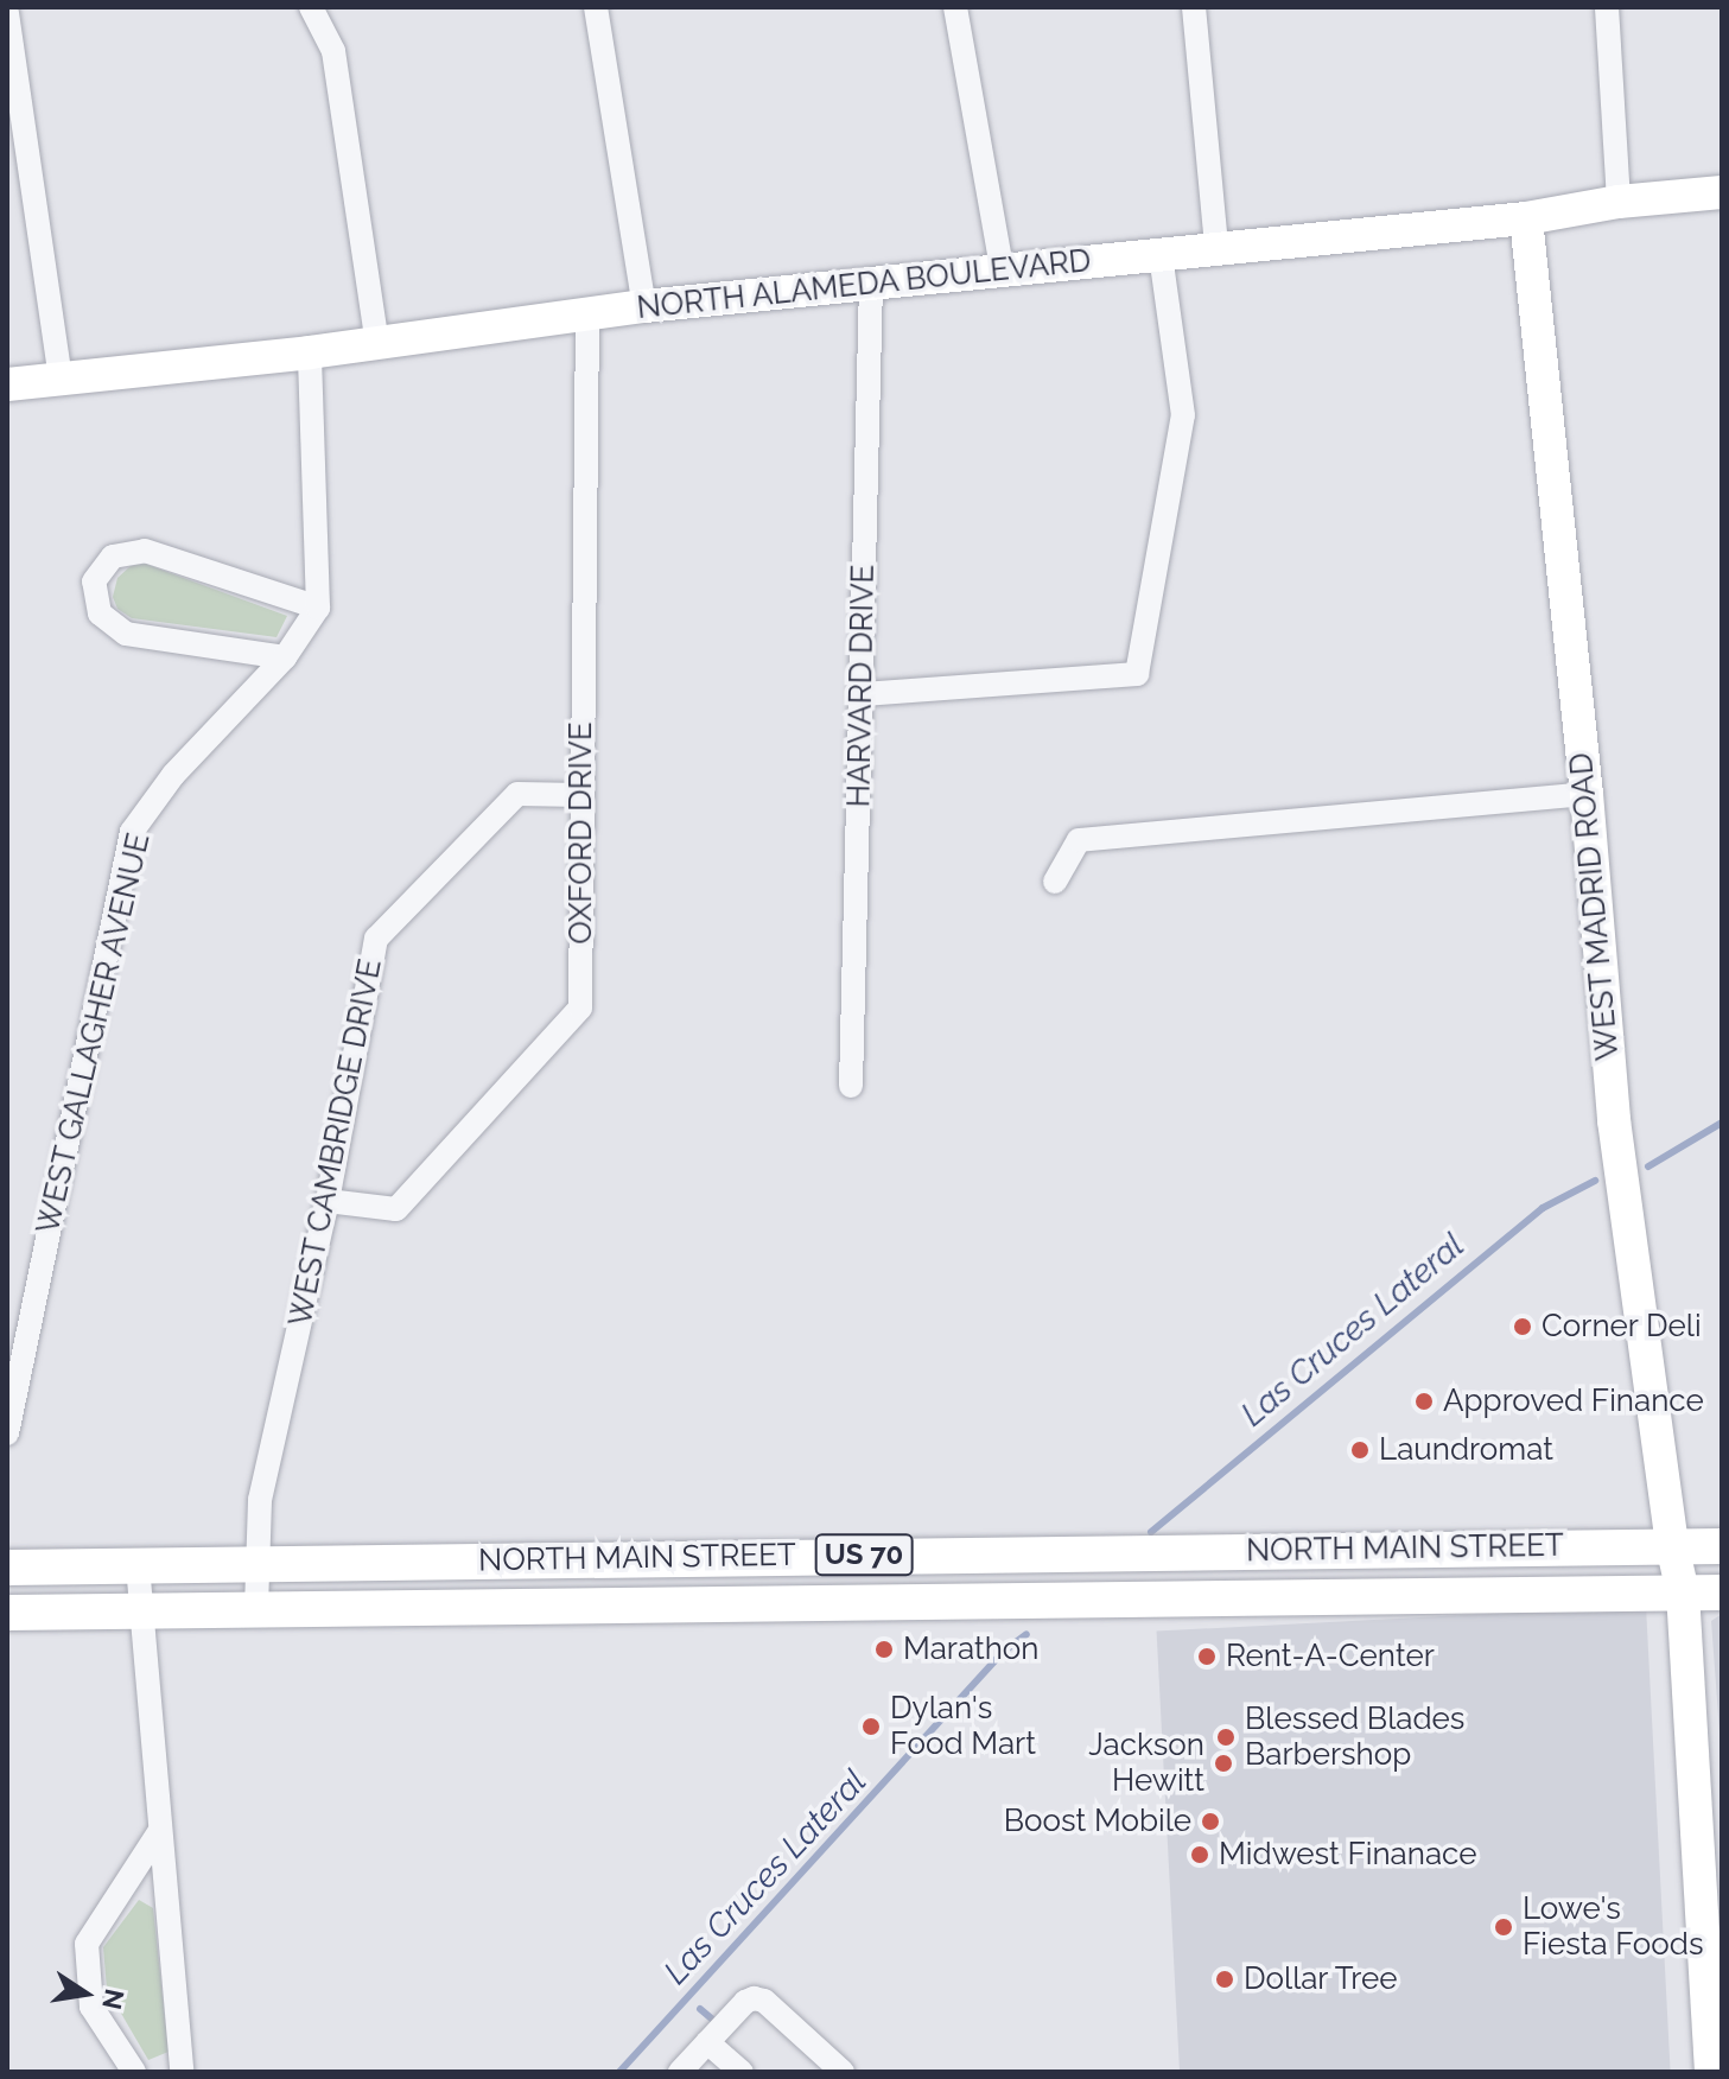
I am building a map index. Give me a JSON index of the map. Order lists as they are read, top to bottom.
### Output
{
  "streets": {
    "main road": ["NORTH MAIN STREET", "US 70"],
    "street": [
      "NORTH ALAMEDA BOULEVARD",
      "HARVARD DRIVE",
      "OXFORD DRIVE",
      "WEST MADRID ROAD",
      "WEST GALLAGHER AVENUE",
      "WEST CAMBRIDGE DRIVE"
    ]
  },
  "crossings": [
    ["NORTH ALAMEDA BOULEVARD", "HARVARD DRIVE"],
    ["NORTH ALAMEDA BOULEVARD", "OXFORD DRIVE"],
    ["NORTH ALAMEDA BOULEVARD", "WEST MADRID ROAD"],
    ["OXFORD DRIVE", "WEST CAMBRIDGE DRIVE"],
    ["WEST MADRID ROAD", "NORTH MAIN STREET"],
    ["WEST CAMBRIDGE DRIVE", "NORTH MAIN STREET"]
  ],
  "water": ["Las Cruces Lateral"],
  "places": [
    "Corner Deli",
    "Approved Finance",
    "Laundromat",
    "Marathon",
    "Rent-A-Center",
    "Dylan's Food Mart",
    "Blessed Blades Barbershop",
    "Jackson Hewitt",
    "Boost Mobile",
    "Midwest Finanace",
    "Lowe's Fiesta Foods",
    "Dollar Tree"
  ],
  "north": "right"
}
